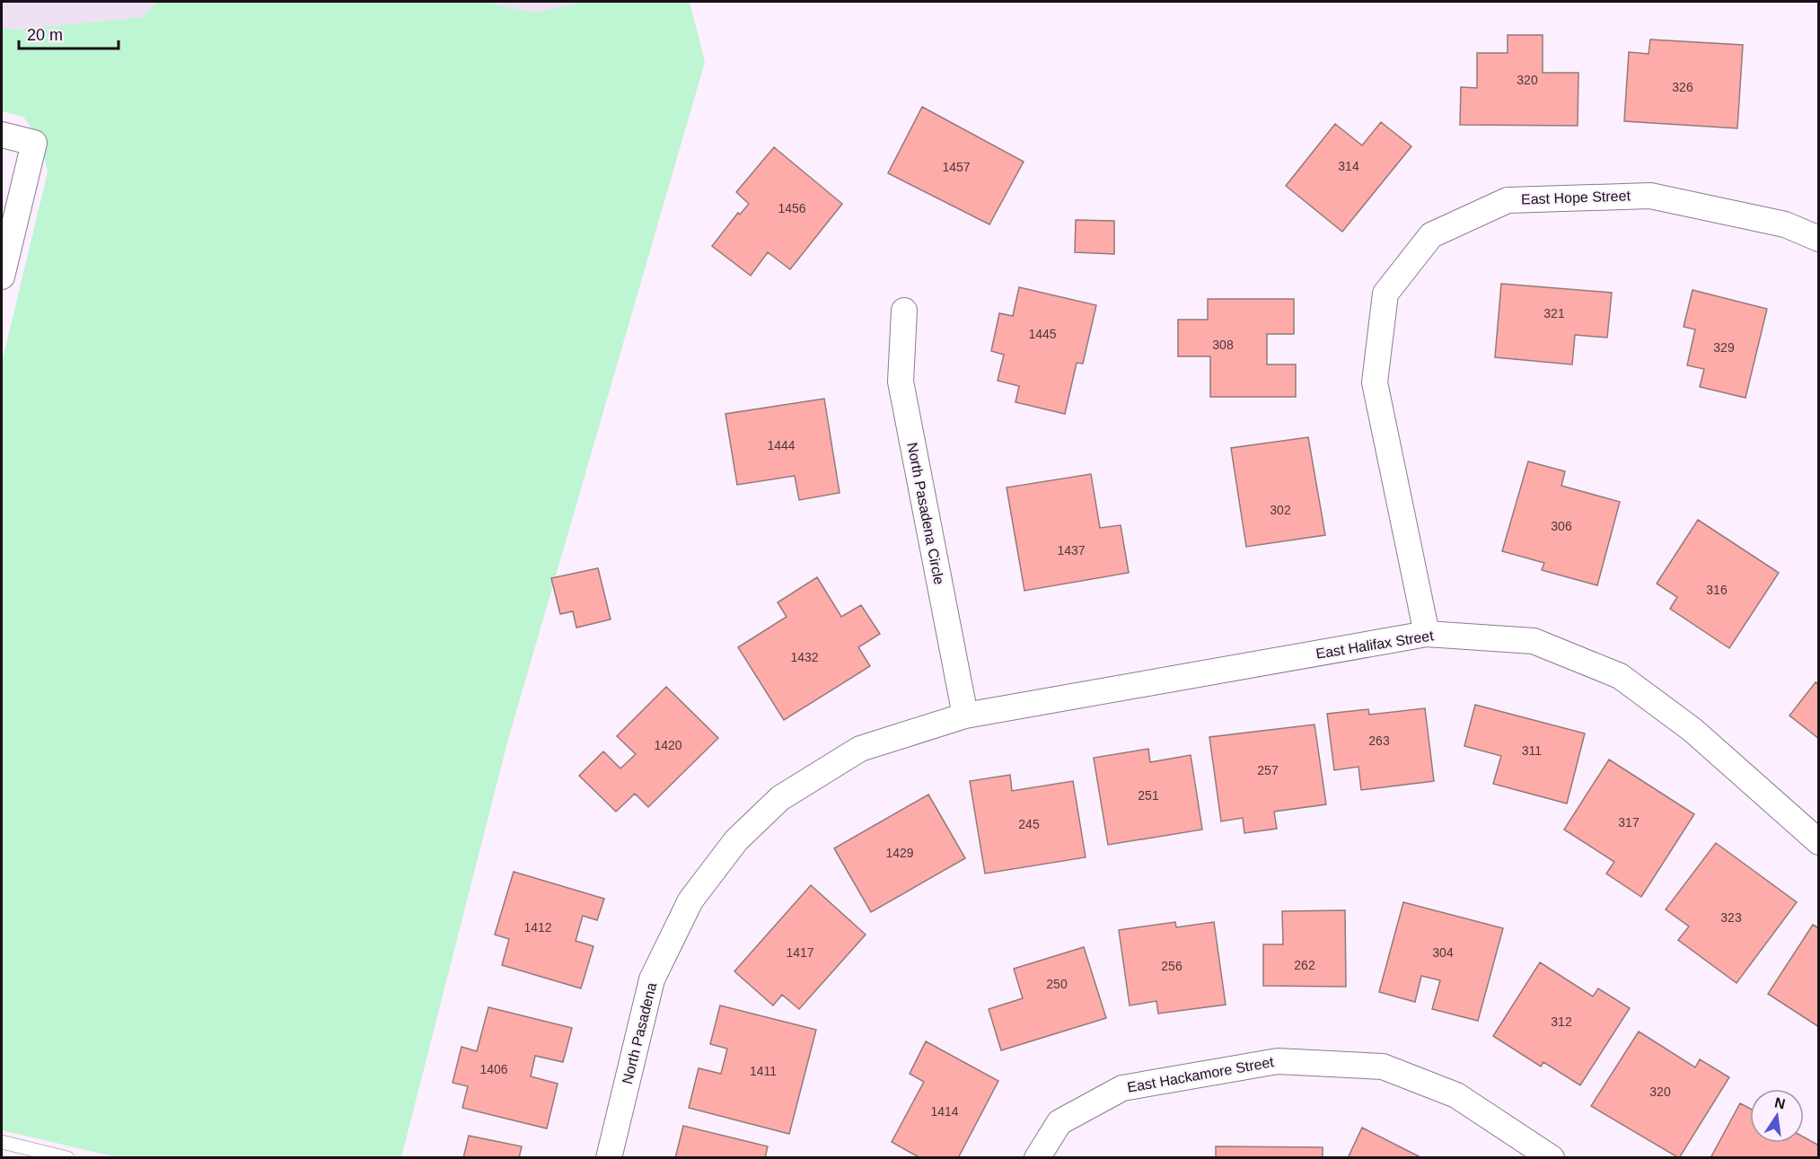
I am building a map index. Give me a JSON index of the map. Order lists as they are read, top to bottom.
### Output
{
  "streets": {
    "street": [
      "East Hope Street",
      "North Pasadena Circle",
      "East Halifax Street",
      "North Pasadena",
      "East Hackamore Street"
    ]
  },
  "crossings": [
    ["East Hope Street", "East Halifax Street"],
    ["North Pasadena Circle", "East Halifax Street"],
    ["North Pasadena Circle", "North Pasadena"],
    ["East Halifax Street", "North Pasadena"]
  ],
  "house_numbers": [
    "320",
    "326",
    "314",
    "1457",
    "1456",
    "321",
    "1445",
    "308",
    "329",
    "1444",
    "302",
    "306",
    "1437",
    "316",
    "1432",
    "263",
    "1420",
    "311",
    "257",
    "251",
    "317",
    "245",
    "1429",
    "323",
    "1412",
    "1417",
    "304",
    "262",
    "256",
    "250",
    "312",
    "1406",
    "1411",
    "320",
    "1414"
  ],
  "scale_bar": "20 m",
  "north": "top"
}
